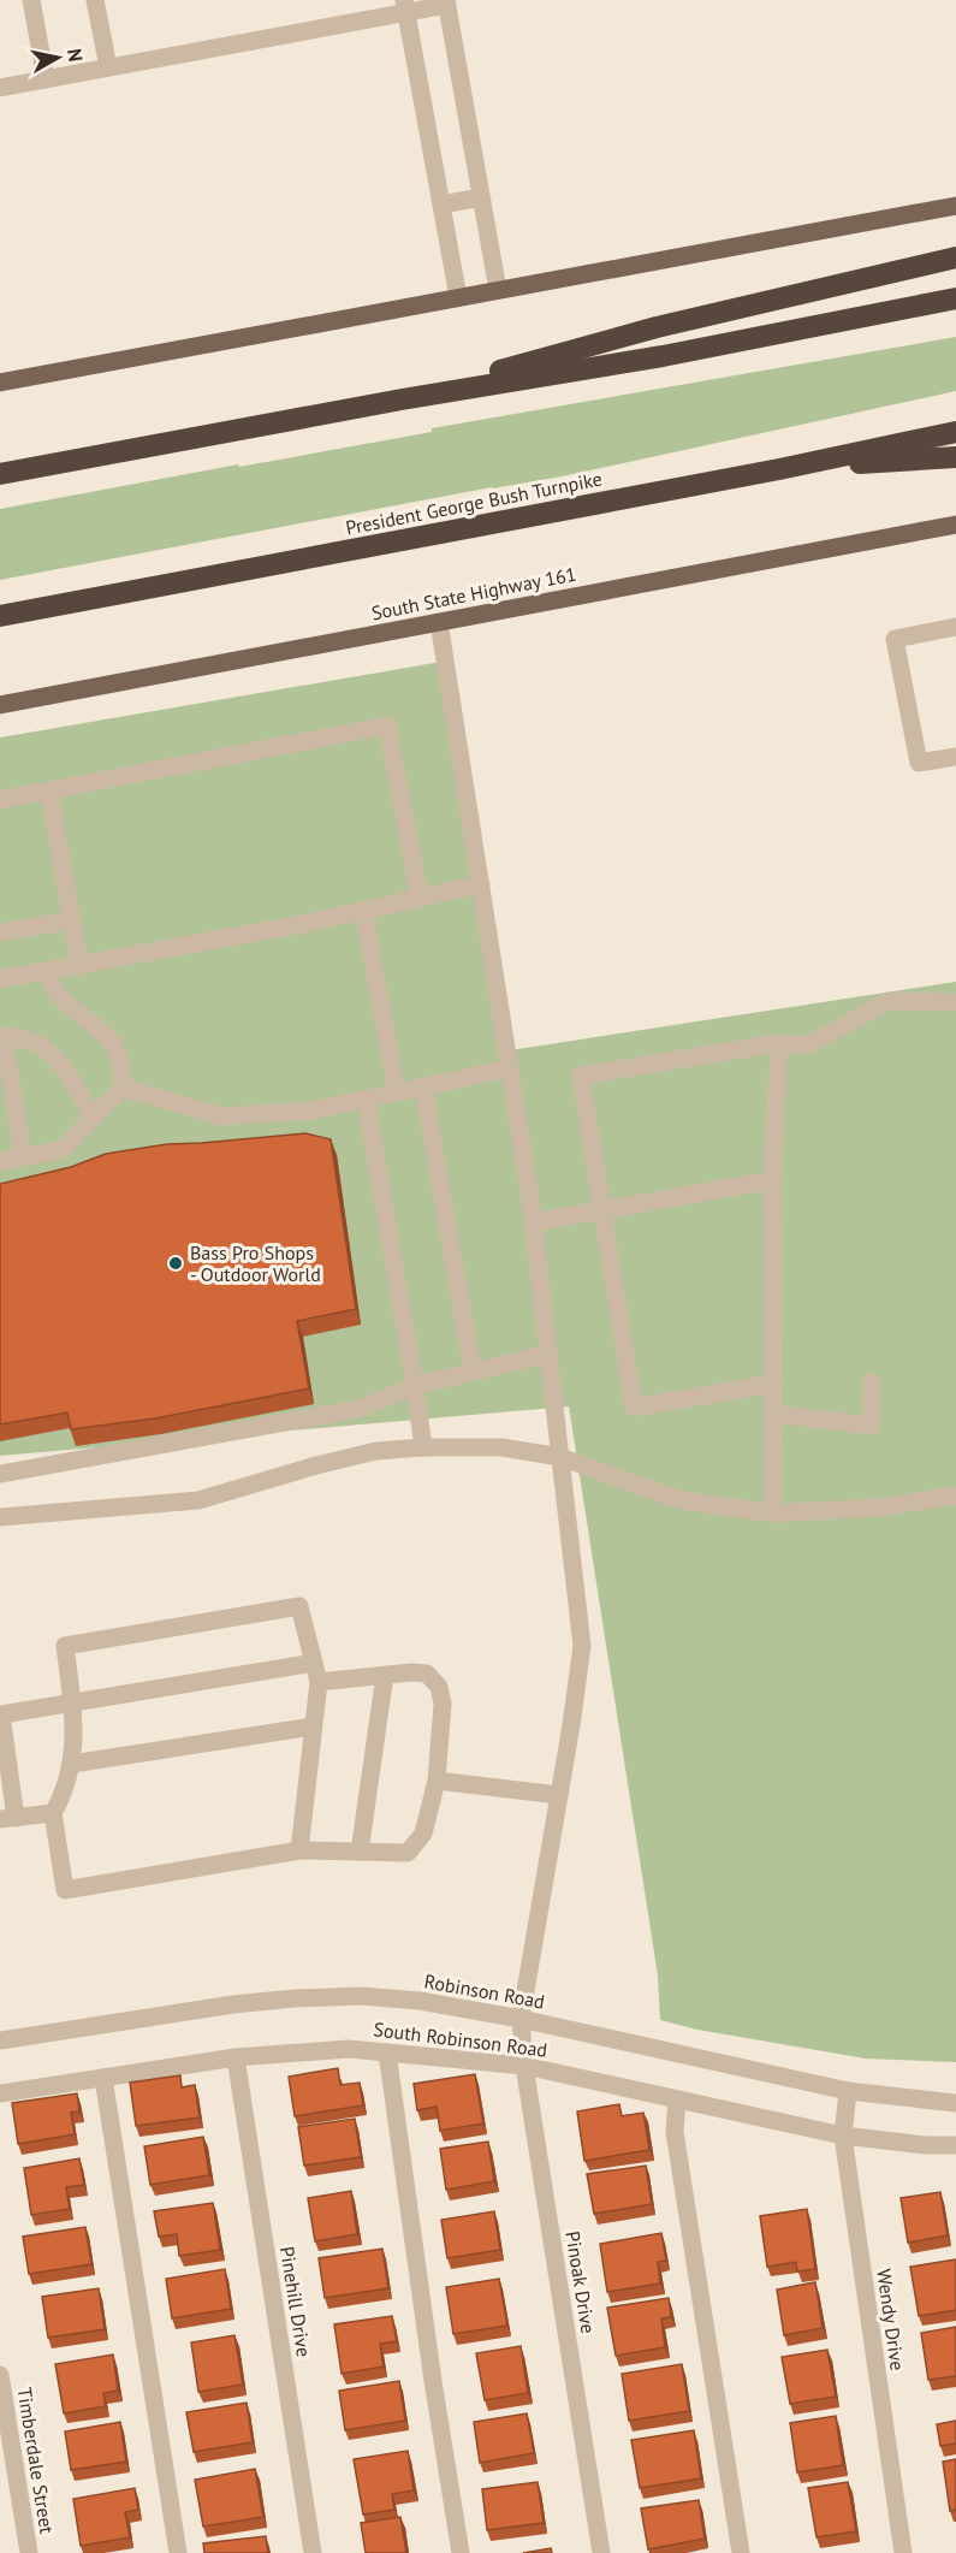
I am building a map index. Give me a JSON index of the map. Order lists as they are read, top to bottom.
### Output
{
  "streets": {
    "highway": ["President George Bush Turnpike"],
    "main road": ["South State Highway 161"],
    "street": [
      "Robinson Road",
      "South Robinson Road",
      "Pinoak Drive",
      "Pinehill Drive",
      "Wendy Drive",
      "Timberdale Street"
    ]
  },
  "crossings": [
    ["South State Highway 161", "Pinoak Drive"],
    ["Robinson Road", "Pinoak Drive"],
    ["Robinson Road", "Wendy Drive"],
    ["South Robinson Road", "Pinoak Drive"],
    ["South Robinson Road", "Pinehill Drive"],
    ["South Robinson Road", "Wendy Drive"]
  ],
  "places": ["Bass Pro Shops - Outdoor World"],
  "north": "right"
}
